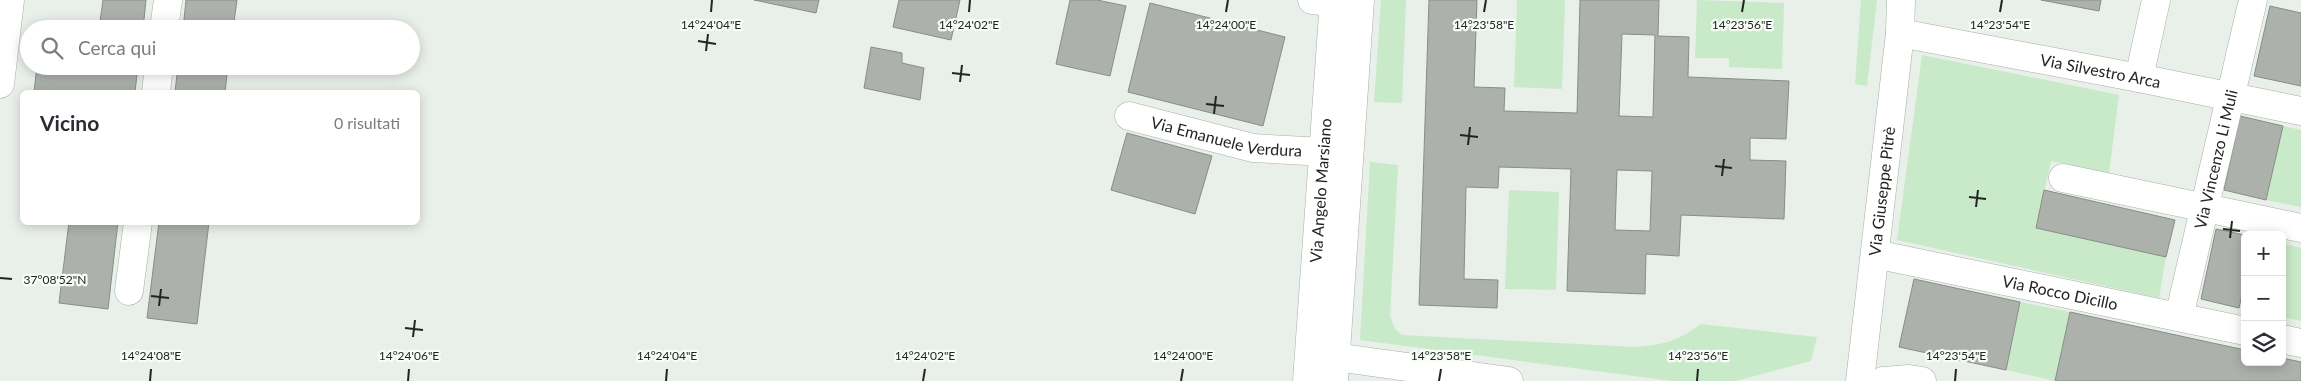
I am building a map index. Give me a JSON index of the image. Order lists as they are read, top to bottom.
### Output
{
  "streets": {
    "street": [
      "Via Silvestro Arca",
      "Via Emanuele Verdura",
      "Via Vincenzo Li Muli",
      "Via Angelo Marsiano",
      "Via Giuseppe Pitrè",
      "Via Rocco Dicillo"
    ]
  },
  "crossings": [
    ["Via Silvestro Arca", "Via Vincenzo Li Muli"],
    ["Via Silvestro Arca", "Via Giuseppe Pitrè"],
    ["Via Emanuele Verdura", "Via Angelo Marsiano"],
    ["Via Vincenzo Li Muli", "Via Rocco Dicillo"],
    ["Via Giuseppe Pitrè", "Via Rocco Dicillo"]
  ],
  "page": {
    "search": "Cerca qui",
    "heading": ["Vicino", "0 risultati"],
    "map_buttons": ["+", "−"]
  },
  "coordinates": [
    "14°24'04\"E",
    "14°24'02\"E",
    "14°24'00\"E",
    "14°23'58\"E",
    "14°23'56\"E",
    "14°23'54\"E",
    "37°08'52\"N",
    "14°24'08\"E",
    "14°24'06\"E"
  ]
}
